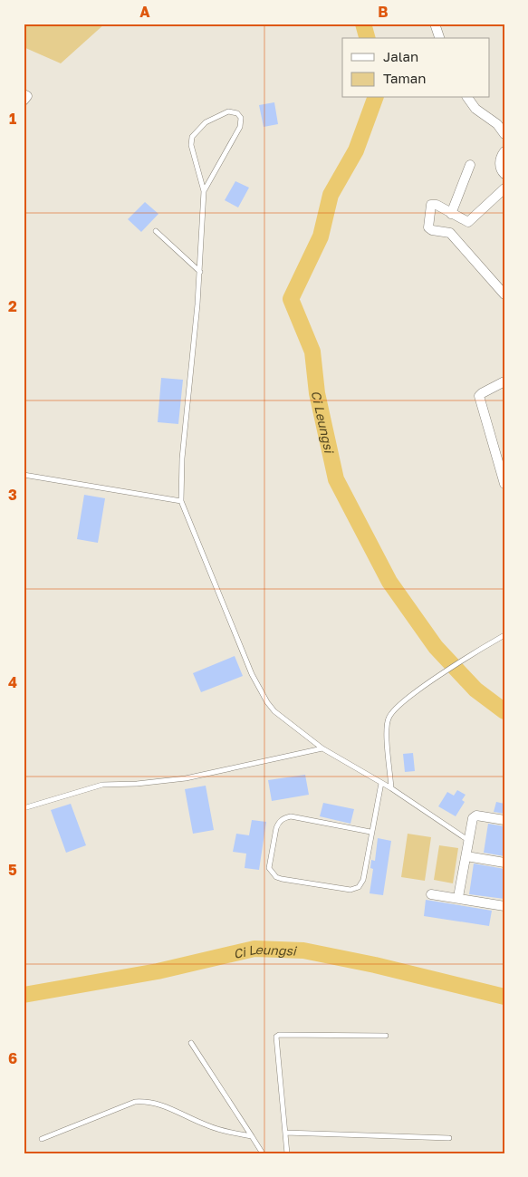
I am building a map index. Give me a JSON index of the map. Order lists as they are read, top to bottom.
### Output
{
  "water": ["Ci Leungsi"],
  "legend": ["Jalan", "Taman"],
  "grid": {
    "columns": ["A", "B"],
    "rows": [
      "1",
      "2",
      "3",
      "4",
      "5",
      "6"
    ]
  }
}
